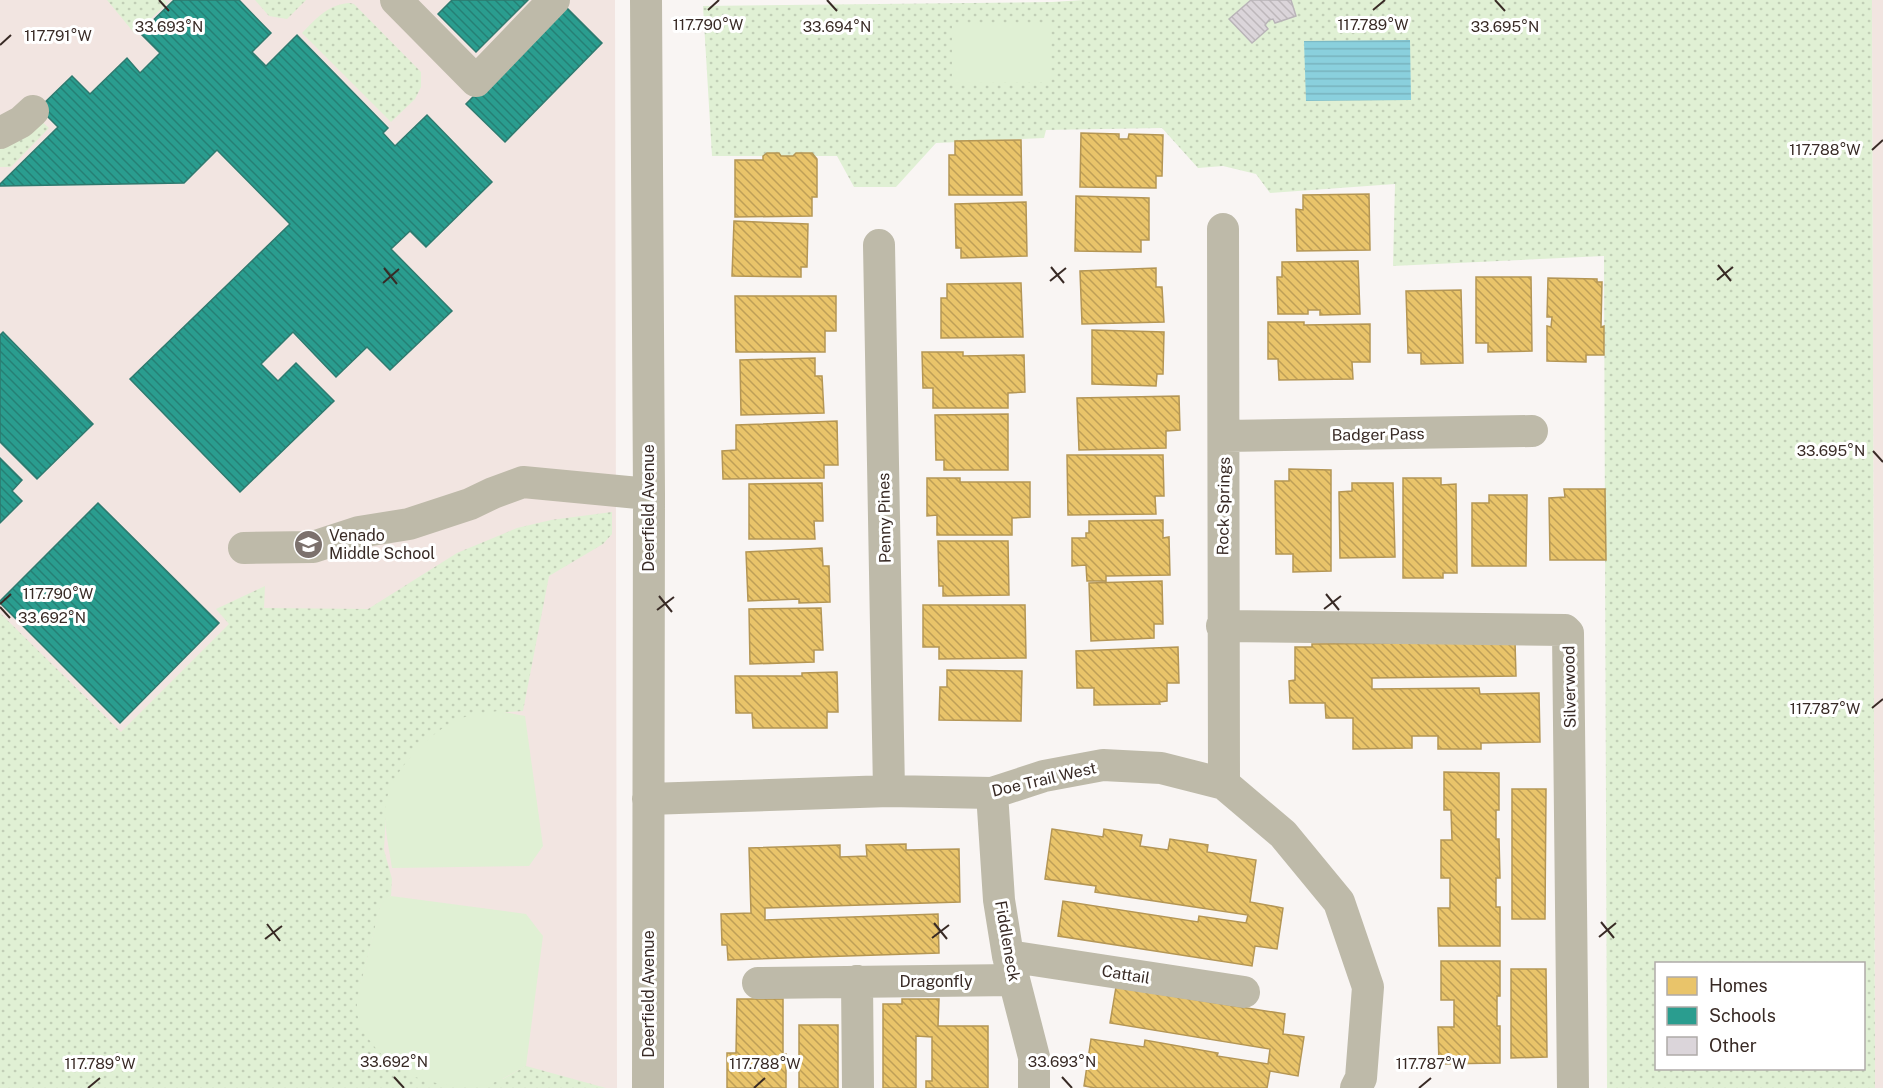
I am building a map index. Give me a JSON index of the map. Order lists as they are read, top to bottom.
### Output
{
  "streets": {
    "street": [
      "Badger Pass",
      "Rock Springs",
      "Deerfield Avenue",
      "Penny Pines",
      "Silverwood",
      "Doe Trail West",
      "Fiddleneck",
      "Cattail",
      "Dragonfly"
    ]
  },
  "crossings": [
    ["Badger Pass", "Rock Springs"],
    ["Rock Springs", "Silverwood"],
    ["Rock Springs", "Doe Trail West"],
    ["Deerfield Avenue", "Doe Trail West"],
    ["Penny Pines", "Doe Trail West"],
    ["Doe Trail West", "Fiddleneck"],
    ["Fiddleneck", "Cattail"],
    ["Fiddleneck", "Dragonfly"],
    ["Cattail", "Dragonfly"]
  ],
  "places": {
    "school or university": ["Venado Middle School"]
  },
  "legend": ["Homes", "Schools", "Other"],
  "coordinates": [
    "117.790°W",
    "117.789°W",
    "33.693°N",
    "33.694°N",
    "33.695°N",
    "117.791°W",
    "117.788°W",
    "33.692°N",
    "117.787°W"
  ]
}
